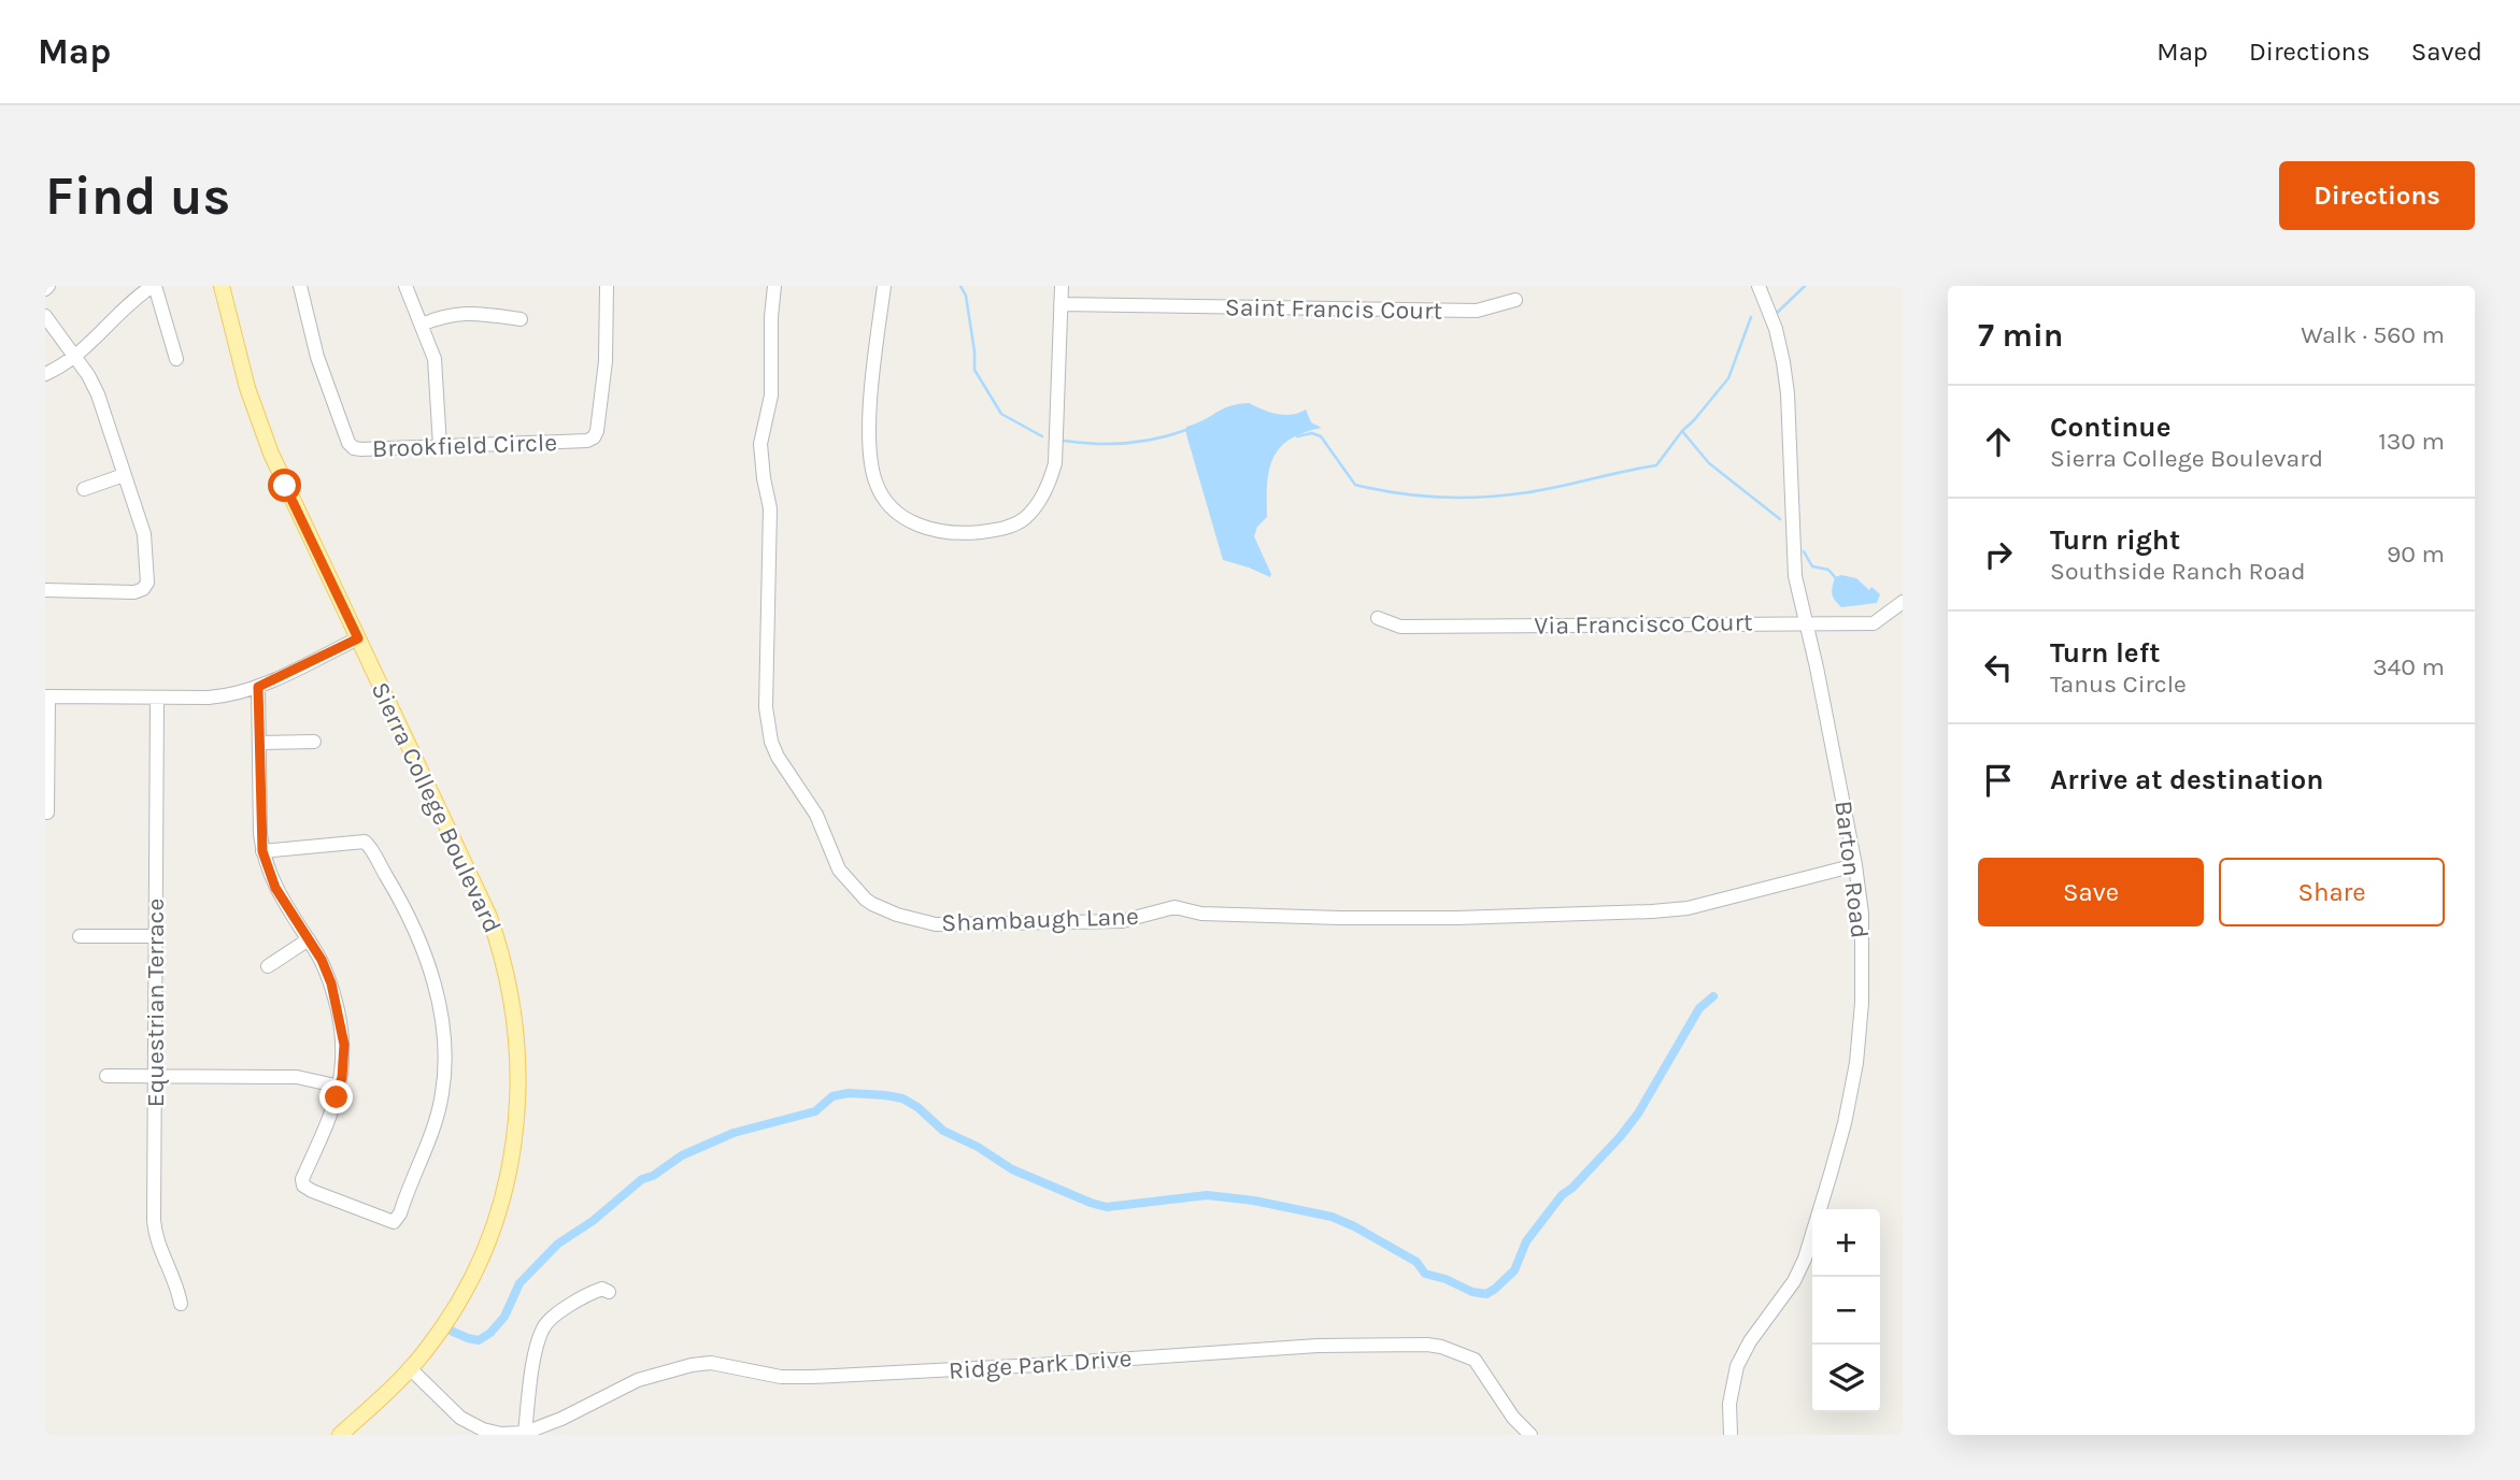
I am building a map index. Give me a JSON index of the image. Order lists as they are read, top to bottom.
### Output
{
  "streets": {
    "main road": ["Sierra College Boulevard"],
    "street": [
      "Saint Francis Court",
      "Brookfield Circle",
      "Via Francisco Court",
      "Barton Road",
      "Shambaugh Lane",
      "Equestrian Terrace",
      "Ridge Park Drive"
    ]
  },
  "crossings": [
    ["Via Francisco Court", "Barton Road"],
    ["Sierra College Boulevard", "Ridge Park Drive"],
    ["Barton Road", "Shambaugh Lane"]
  ],
  "page": {
    "header": "Map",
    "nav": ["Map", "Directions", "Saved"],
    "buttons": [
      "Directions",
      ["Save", "Share"]
    ],
    "title": "Find us",
    "heading": ["7 min", "Walk · 560 m"],
    "list": [
      ["Continue", "Sierra College Boulevard", "130 m"],
      ["Turn right", "Southside Ranch Road", "90 m"],
      ["Turn left", "Tanus Circle", "340 m"],
      "Arrive at destination"
    ],
    "map_buttons": ["+", "−"]
  }
}
